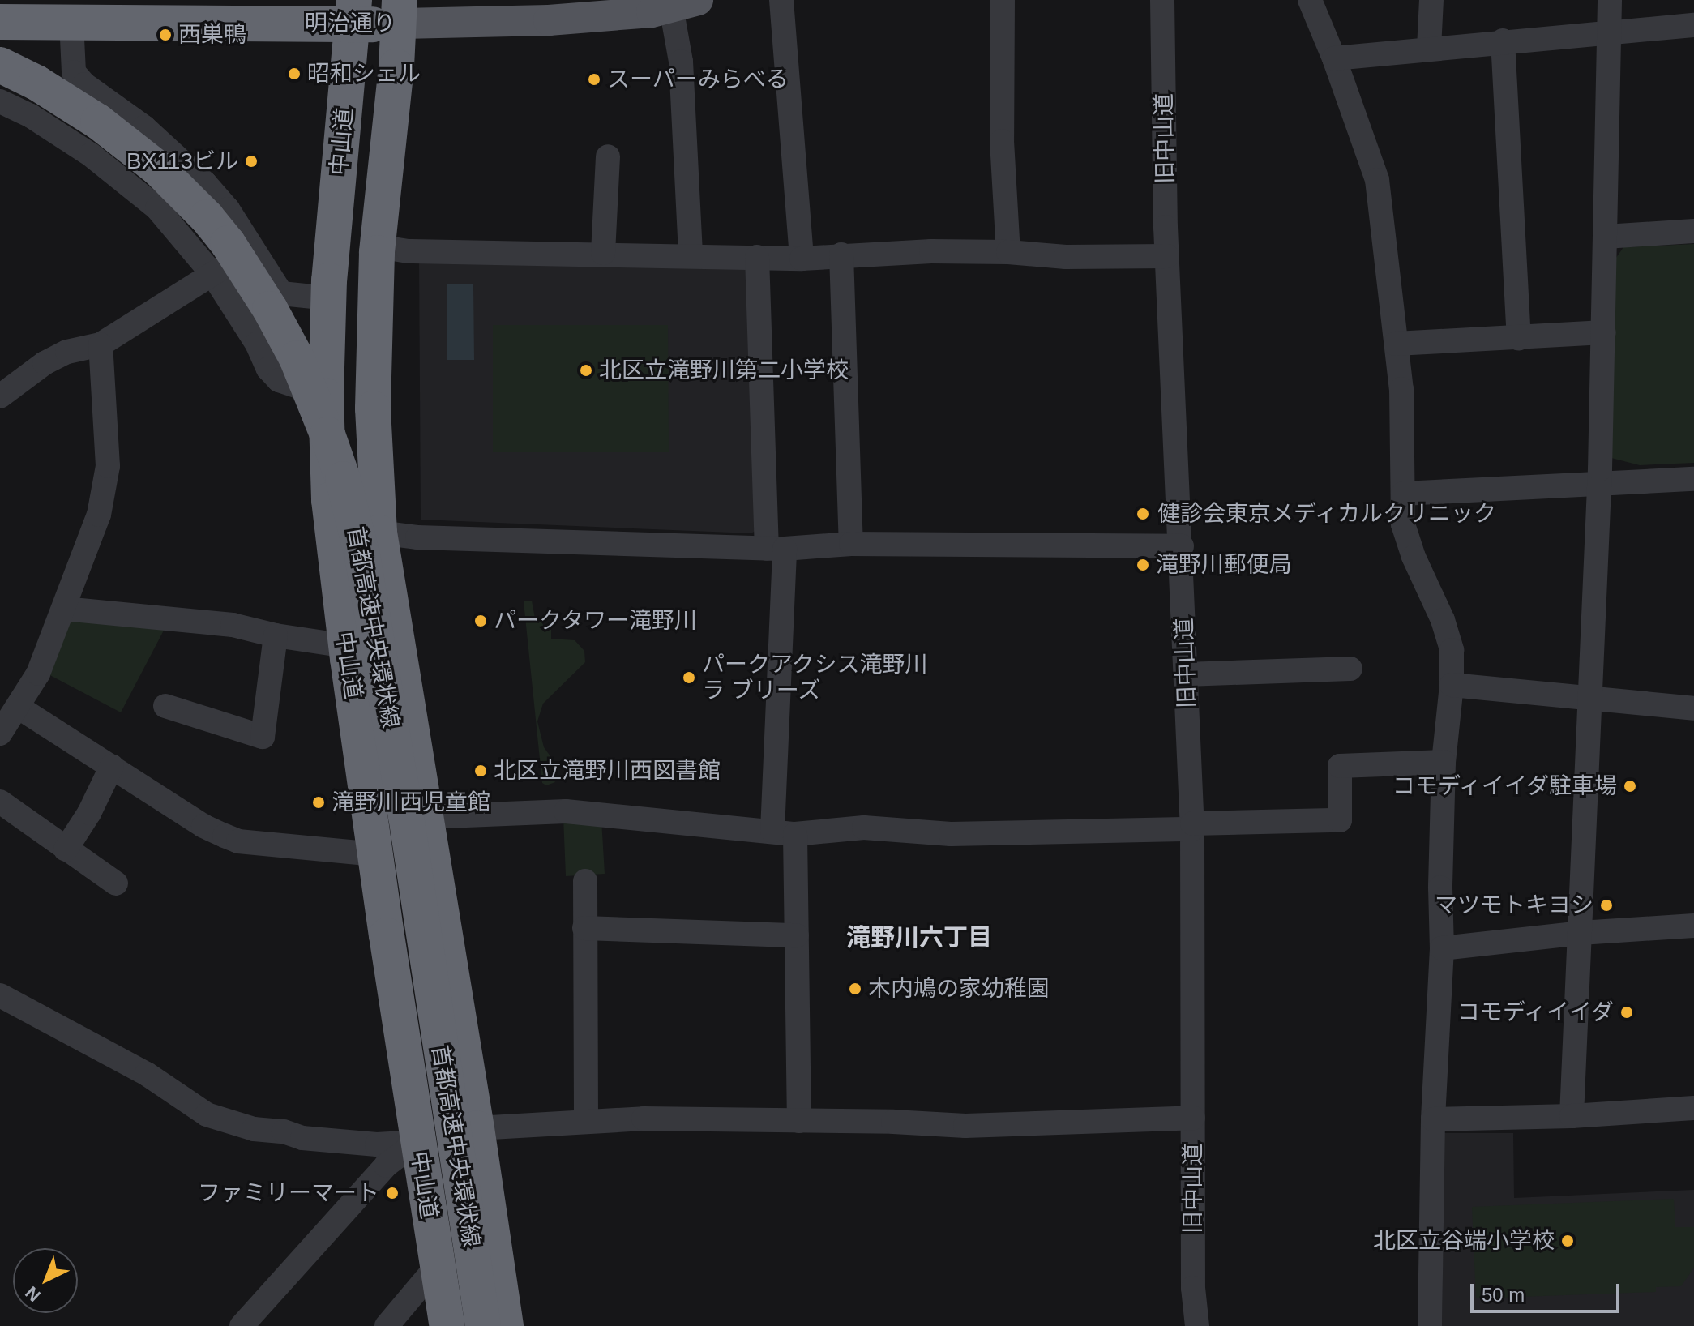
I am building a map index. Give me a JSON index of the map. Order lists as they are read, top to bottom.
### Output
{
  "streets": {
    "highway": ["明治通り", "中山道", "首都高速中央環状線"],
    "street": ["旧中山道"]
  },
  "crossings": [
    ["明治通り", "中山道"]
  ],
  "districts": ["滝野川六丁目"],
  "places": [
    "西巣鴨",
    "昭和シェル",
    "スーパーみらべる",
    "BX113ビル",
    "北区立滝野川第二小学校",
    "健診会東京メディカルクリニック",
    "滝野川郵便局",
    "パークタワー滝野川",
    "パークアクシス滝野川 ラ ブリーズ",
    "北区立滝野川西図書館",
    "コモディイイダ駐車場",
    "滝野川西児童館",
    "マツモトキヨシ",
    "木内鳩の家幼稚園",
    "コモディイイダ",
    "ファミリーマート",
    "北区立谷端小学校"
  ],
  "scale_bar": "50 m",
  "north": "bottom left"
}
